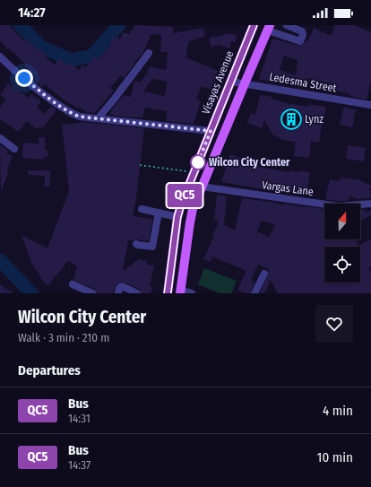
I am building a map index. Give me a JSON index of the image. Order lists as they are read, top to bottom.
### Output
{
  "streets": {
    "main road": ["Visayas Avenue"],
    "street": ["Ledesma Street", "Vargas Lane"]
  },
  "crossings": [
    ["Visayas Avenue", "Ledesma Street"]
  ],
  "places": {
    "building": ["Lynz"],
    "other": ["Wilcon City Center"]
  },
  "lines": ["bus line QC5"],
  "north": "top",
  "page": {
    "status": "14:27",
    "on_map": "QC5",
    "heading": [
      ["Wilcon City Center", "Walk · 3 min · 210 m"],
      "Departures"
    ],
    "list": [
      {
        "mark": "QC5",
        "name": "Bus",
        "note": "14:31",
        "value": "4 min"
      },
      {
        "mark": "QC5",
        "name": "Bus",
        "note": "14:37",
        "value": "10 min"
      }
    ]
  }
}
